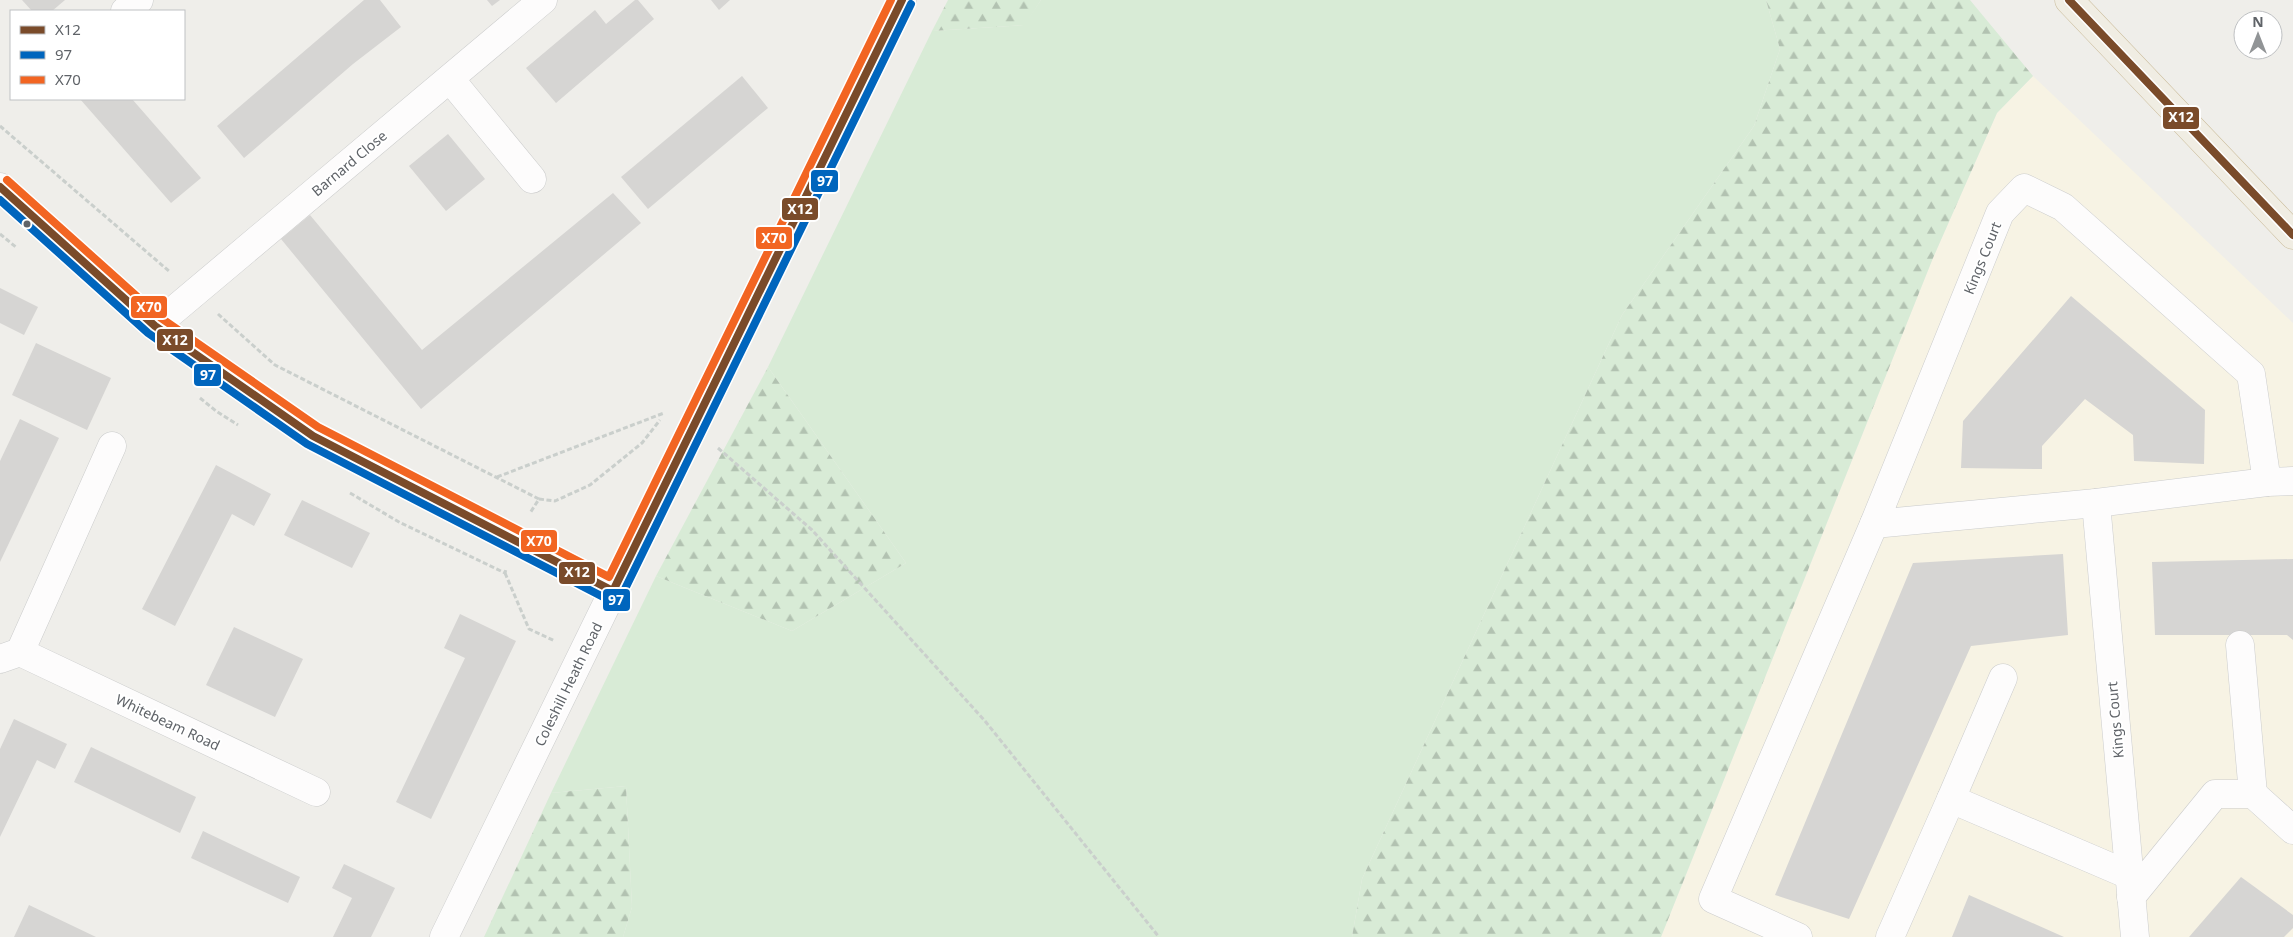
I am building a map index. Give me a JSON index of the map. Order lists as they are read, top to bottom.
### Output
{
  "streets": {
    "street": [
      "Barnard Close",
      "Kings Court",
      "Coleshill Heath Road",
      "Whitebeam Road"
    ]
  },
  "lines": ["transit line X12", "transit line X70", "transit line 97"],
  "legend": ["X12", "97", "X70"],
  "north": "top"
}
